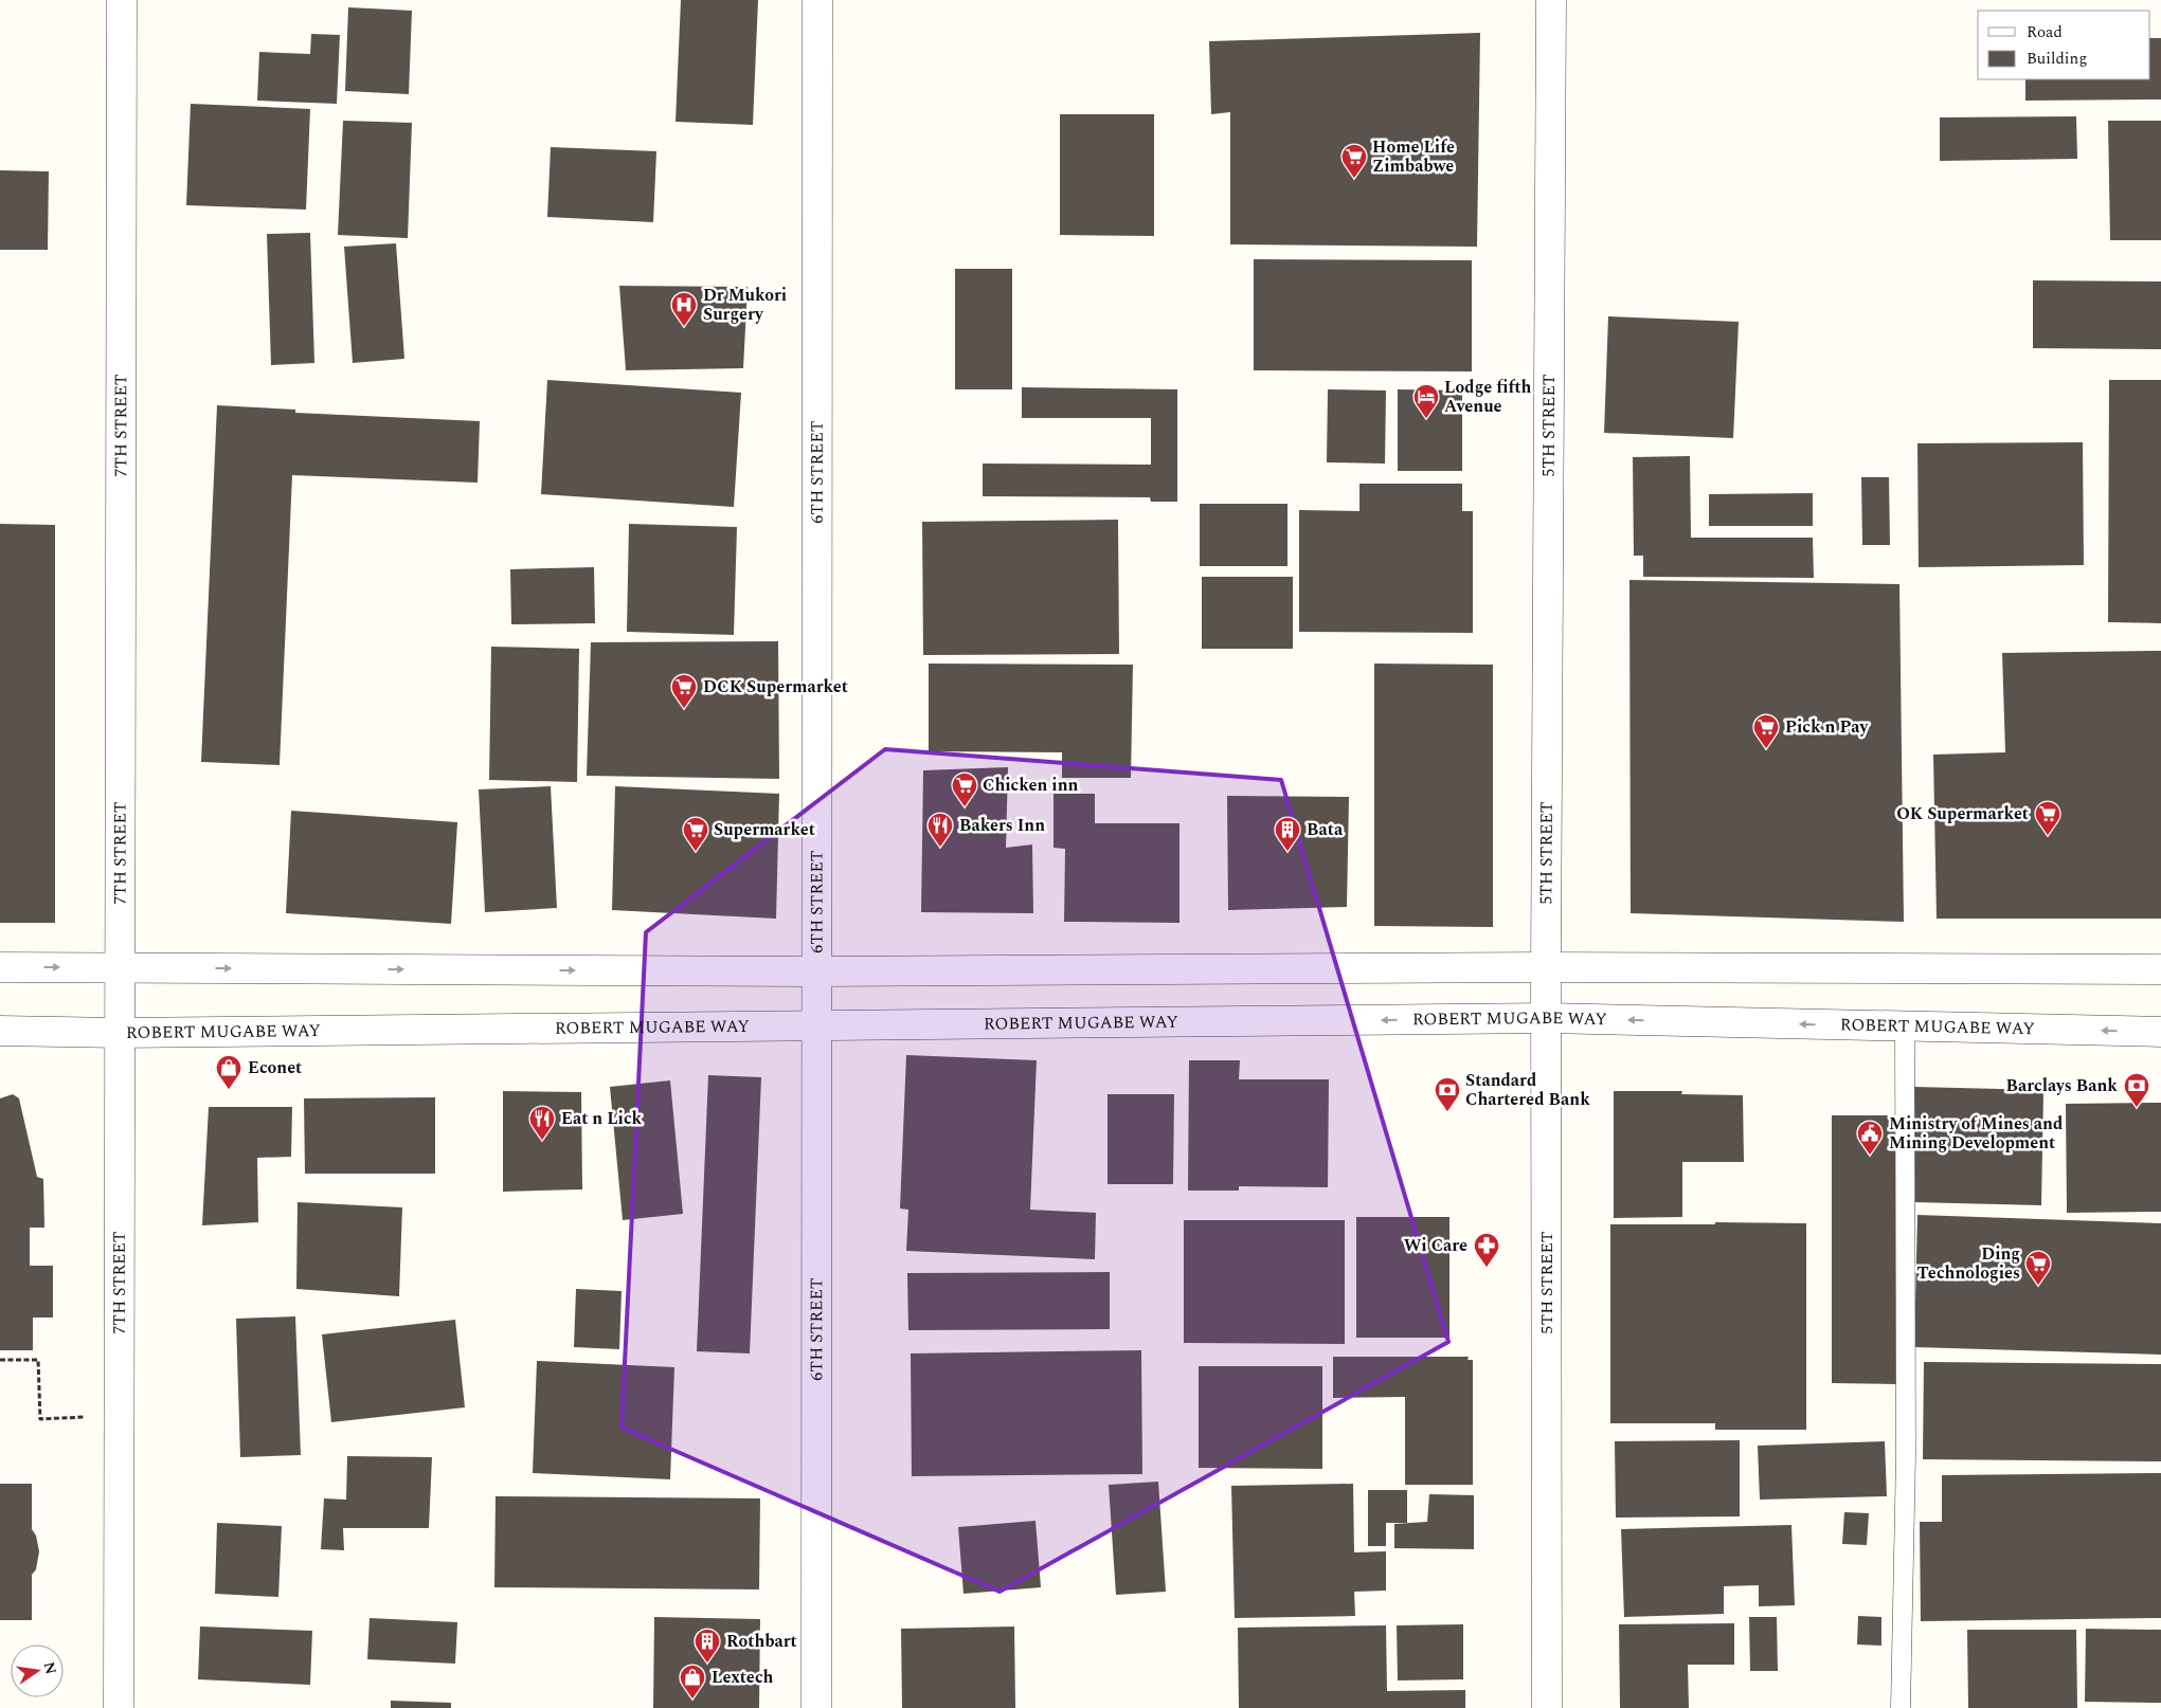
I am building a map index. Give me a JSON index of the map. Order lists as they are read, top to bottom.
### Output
{
  "streets": {
    "street": [
      "7TH STREET",
      "5TH STREET",
      "6TH STREET",
      "ROBERT MUGABE WAY"
    ]
  },
  "crossings": [
    ["7TH STREET", "ROBERT MUGABE WAY"],
    ["5TH STREET", "ROBERT MUGABE WAY"],
    ["6TH STREET", "ROBERT MUGABE WAY"]
  ],
  "places": {
    "supermarket": [
      "Home Life Zimbabwe",
      "DCK Supermarket",
      "Pick n Pay",
      "Chicken inn",
      "OK Supermarket",
      "Supermarket",
      "Ding Technologies"
    ],
    "hospital": ["Dr Mukori Surgery"],
    "hotel": ["Lodge fifth Avenue"],
    "restaurant": ["Bakers Inn", "Eat n Lick"],
    "building": ["Bata", "Rothbart"],
    "shop": ["Econet", "Lextech"],
    "bank": ["Barclays Bank", "Standard Chartered Bank"],
    "public building": ["Ministry of Mines and Mining Development"],
    "pharmacy": ["Wi Care"]
  },
  "legend": ["Road", "Building"],
  "north": "right"
}
